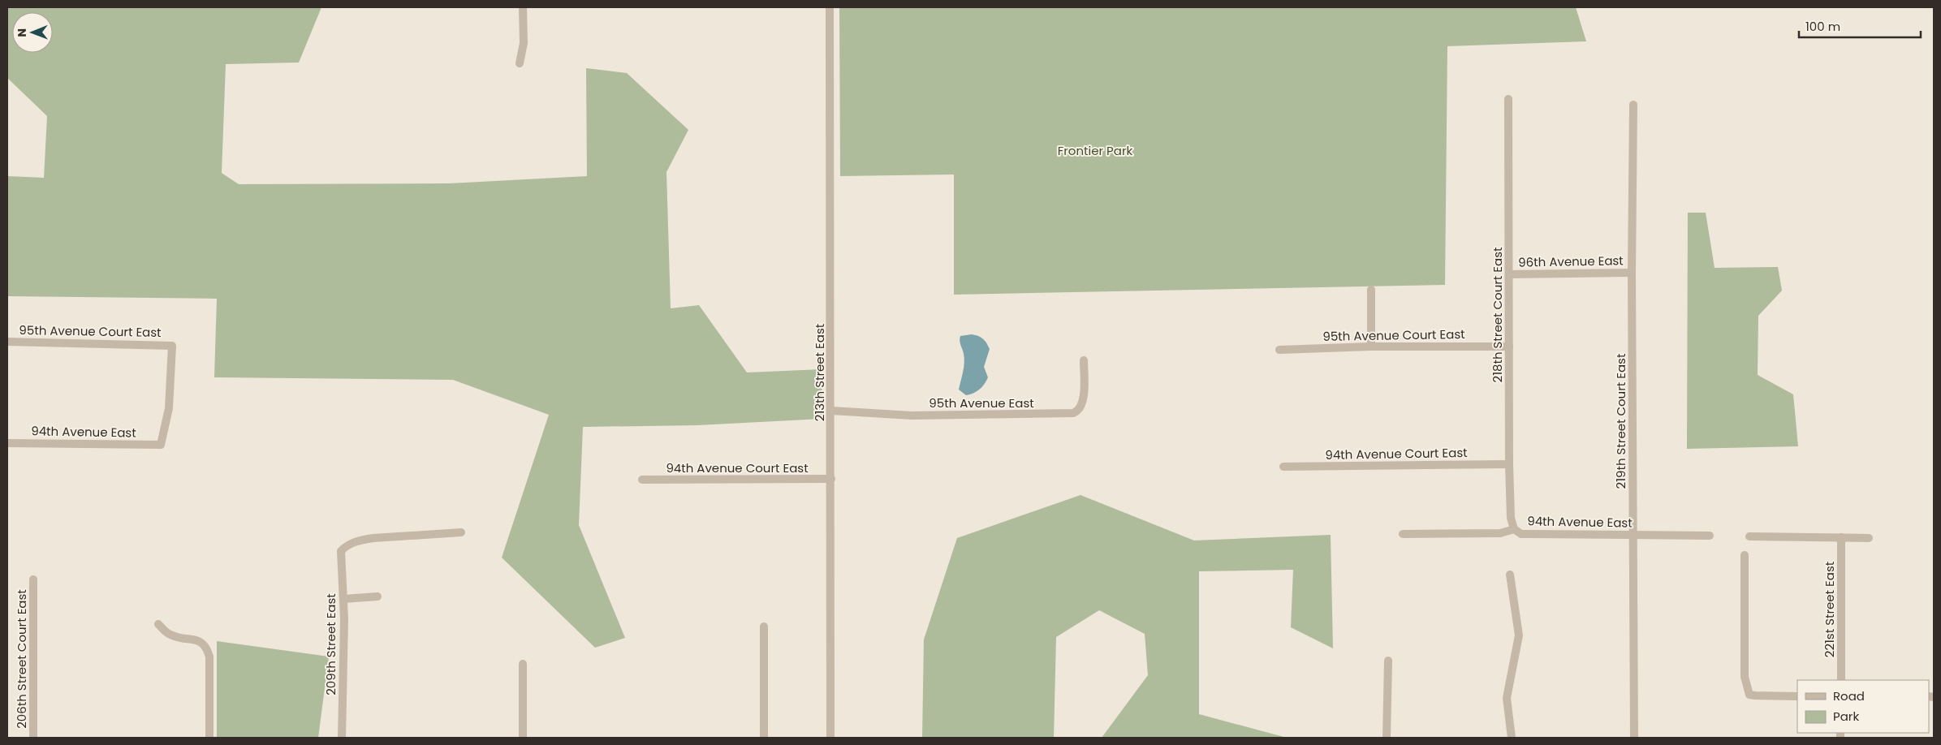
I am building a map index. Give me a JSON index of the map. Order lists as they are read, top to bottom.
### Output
{
  "streets": {
    "street": [
      "96th Avenue East",
      "218th Street Court East",
      "95th Avenue Court East",
      "213th Street East",
      "95th Avenue East",
      "219th Street Court East",
      "94th Avenue East",
      "94th Avenue Court East",
      "221st Street East",
      "209th Street East",
      "206th Street Court East"
    ]
  },
  "crossings": [
    ["96th Avenue East", "218th Street Court East"],
    ["96th Avenue East", "219th Street Court East"],
    ["218th Street Court East", "95th Avenue Court East"],
    ["218th Street Court East", "94th Avenue East"],
    ["218th Street Court East", "94th Avenue Court East"],
    ["95th Avenue Court East", "94th Avenue East"],
    ["213th Street East", "95th Avenue East"],
    ["213th Street East", "94th Avenue Court East"],
    ["219th Street Court East", "94th Avenue East"]
  ],
  "parks": ["Frontier Park"],
  "legend": ["Road", "Park"],
  "scale_bar": "100 m",
  "north": "left"
}
